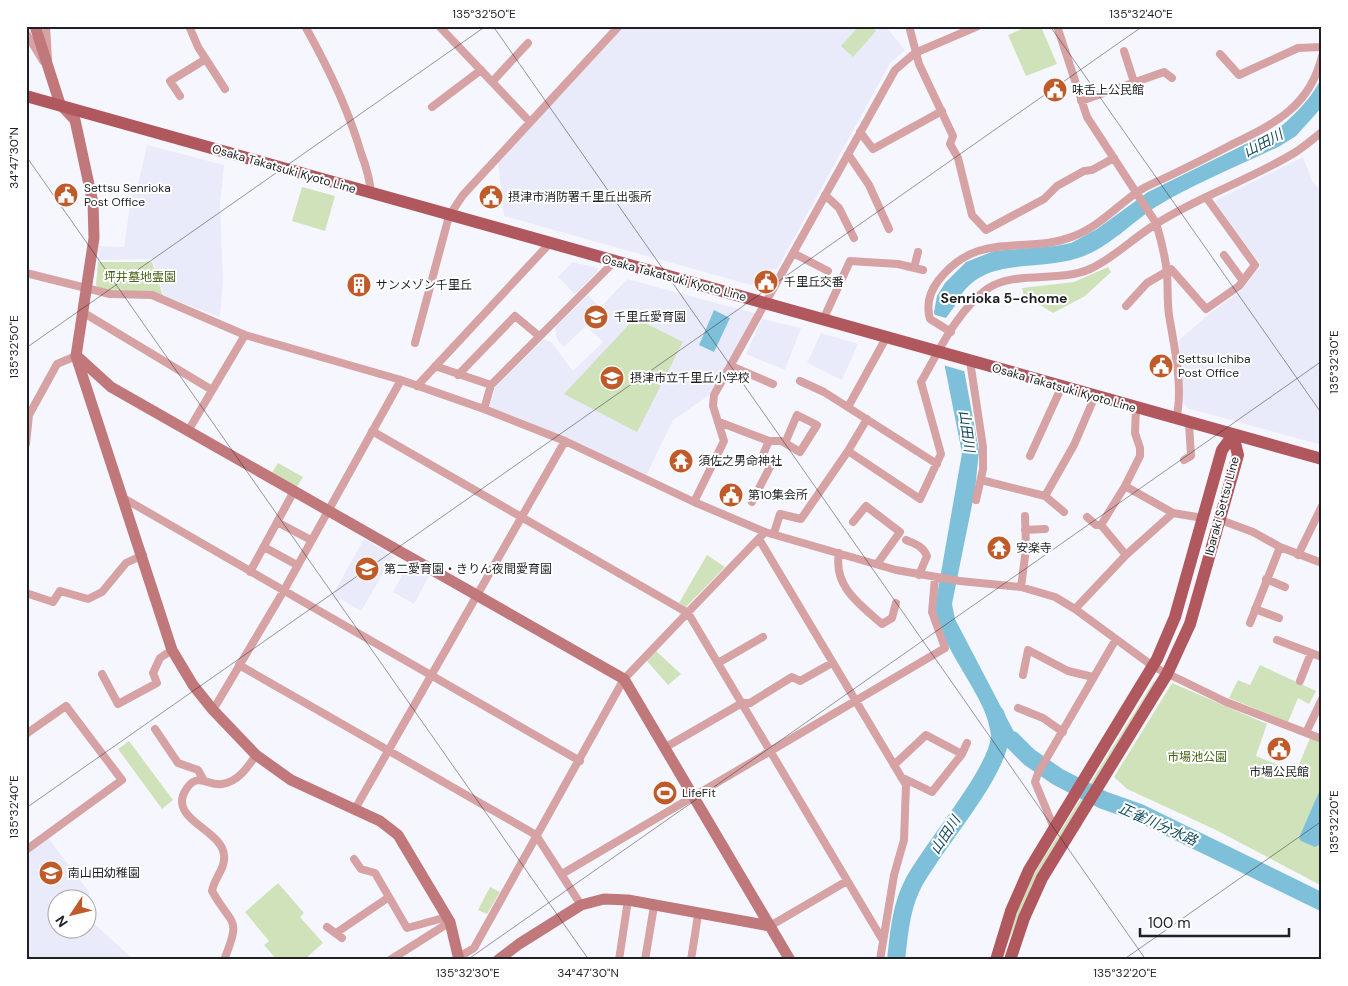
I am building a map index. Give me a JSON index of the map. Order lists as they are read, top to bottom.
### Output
{
  "streets": {
    "main road": ["Osaka Takatsuki Kyoto Line", "Ibaraki Settsu Line"]
  },
  "crossings": [
    ["Osaka Takatsuki Kyoto Line", "Ibaraki Settsu Line"]
  ],
  "districts": ["Senrioka 5-chome"],
  "water": ["山田川", "正雀川分水路"],
  "parks": ["坪井墓地霊園", "市場池公園"],
  "places": {
    "public building": [
      "味舌上公民館",
      "Settsu Senrioka Post Office",
      "摂津市消防署千里丘出張所",
      "千里丘交番",
      "Settsu Ichiba Post Office",
      "第10集会所",
      "市場公民館"
    ],
    "building": ["サンメゾン千里丘"],
    "school or university": [
      "千里丘愛育園",
      "摂津市立千里丘小学校",
      "第二愛育園・きりん夜間愛育園",
      "南山田幼稚園"
    ],
    "temple": ["須佐之男命神社", "安楽寺"],
    "sports": ["LifeFit"]
  },
  "scale_bar": "100 m",
  "north": "bottom left",
  "coordinates": [
    "135°32'50\"E",
    "135°32'40\"E",
    "34°47'30\"N",
    "135°32'30\"E",
    "135°32'20\"E"
  ]
}
